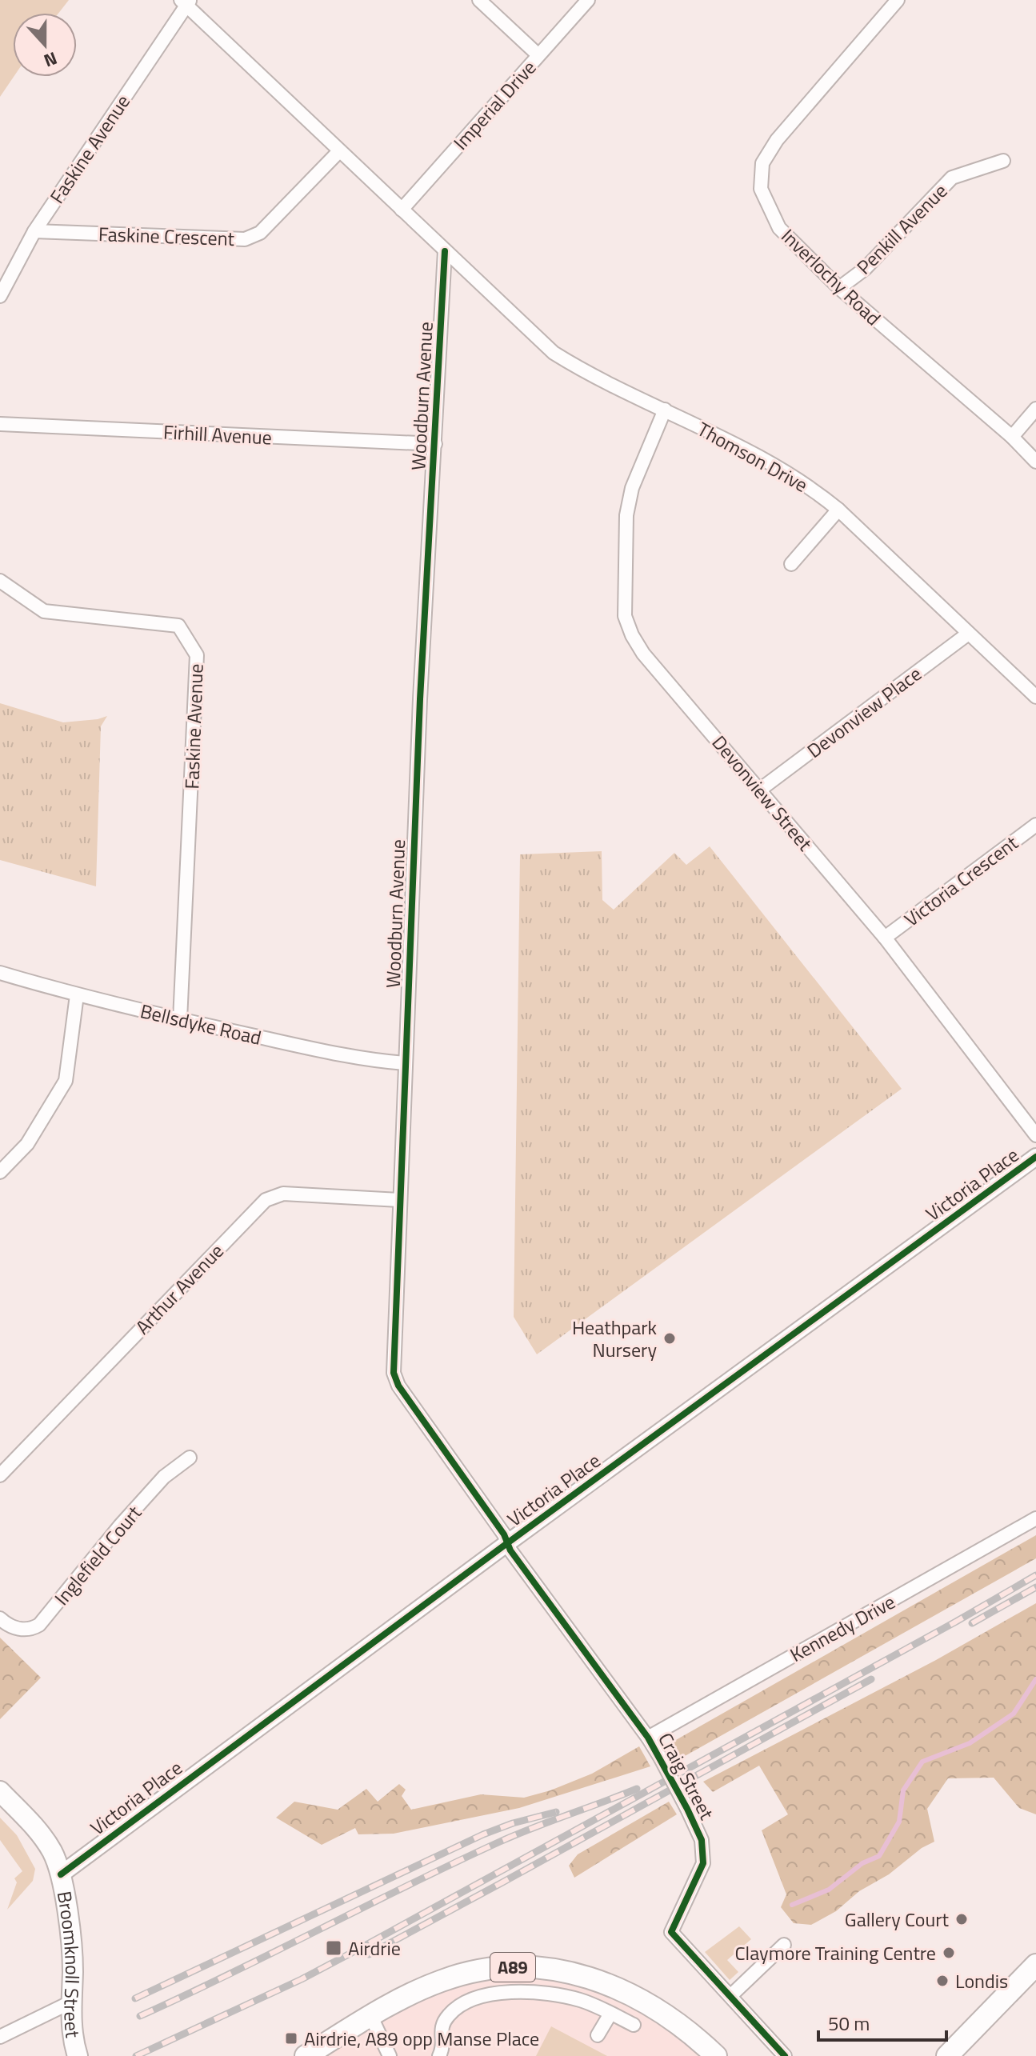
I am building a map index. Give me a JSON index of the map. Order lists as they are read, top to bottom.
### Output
{
  "streets": {
    "main road": ["Broomknoll Street", "A89"],
    "street": [
      "Imperial Drive",
      "Faskine Avenue",
      "Penkill Avenue",
      "Faskine Crescent",
      "Inverlochy Road",
      "Woodburn Avenue",
      "Firhill Avenue",
      "Thomson Drive",
      "Devonview Place",
      "Devonview Street",
      "Victoria Crescent",
      "Bellsdyke Road",
      "Victoria Place",
      "Arthur Avenue",
      "Inglefield Court",
      "Kennedy Drive",
      "Craig Street"
    ]
  },
  "crossings": [
    ["Faskine Avenue", "Faskine Crescent"],
    ["Faskine Avenue", "Bellsdyke Road"],
    ["Penkill Avenue", "Inverlochy Road"],
    ["Woodburn Avenue", "Firhill Avenue"],
    ["Woodburn Avenue", "Thomson Drive"],
    ["Woodburn Avenue", "Bellsdyke Road"],
    ["Woodburn Avenue", "Victoria Place"],
    ["Woodburn Avenue", "Arthur Avenue"],
    ["Woodburn Avenue", "Craig Street"],
    ["Thomson Drive", "Devonview Place"],
    ["Thomson Drive", "Devonview Street"],
    ["Devonview Place", "Devonview Street"],
    ["Devonview Street", "Victoria Crescent"],
    ["Victoria Place", "Craig Street"],
    ["Victoria Place", "Broomknoll Street"],
    ["Kennedy Drive", "Craig Street"]
  ],
  "places": {
    "other": [
      "Heathpark Nursery",
      "Gallery Court",
      "Claymore Training Centre",
      "Londis"
    ],
    "transit": ["Airdrie", "Airdrie, A89 opp Manse Place"]
  },
  "scale_bar": "50 m",
  "north": "bottom"
}
